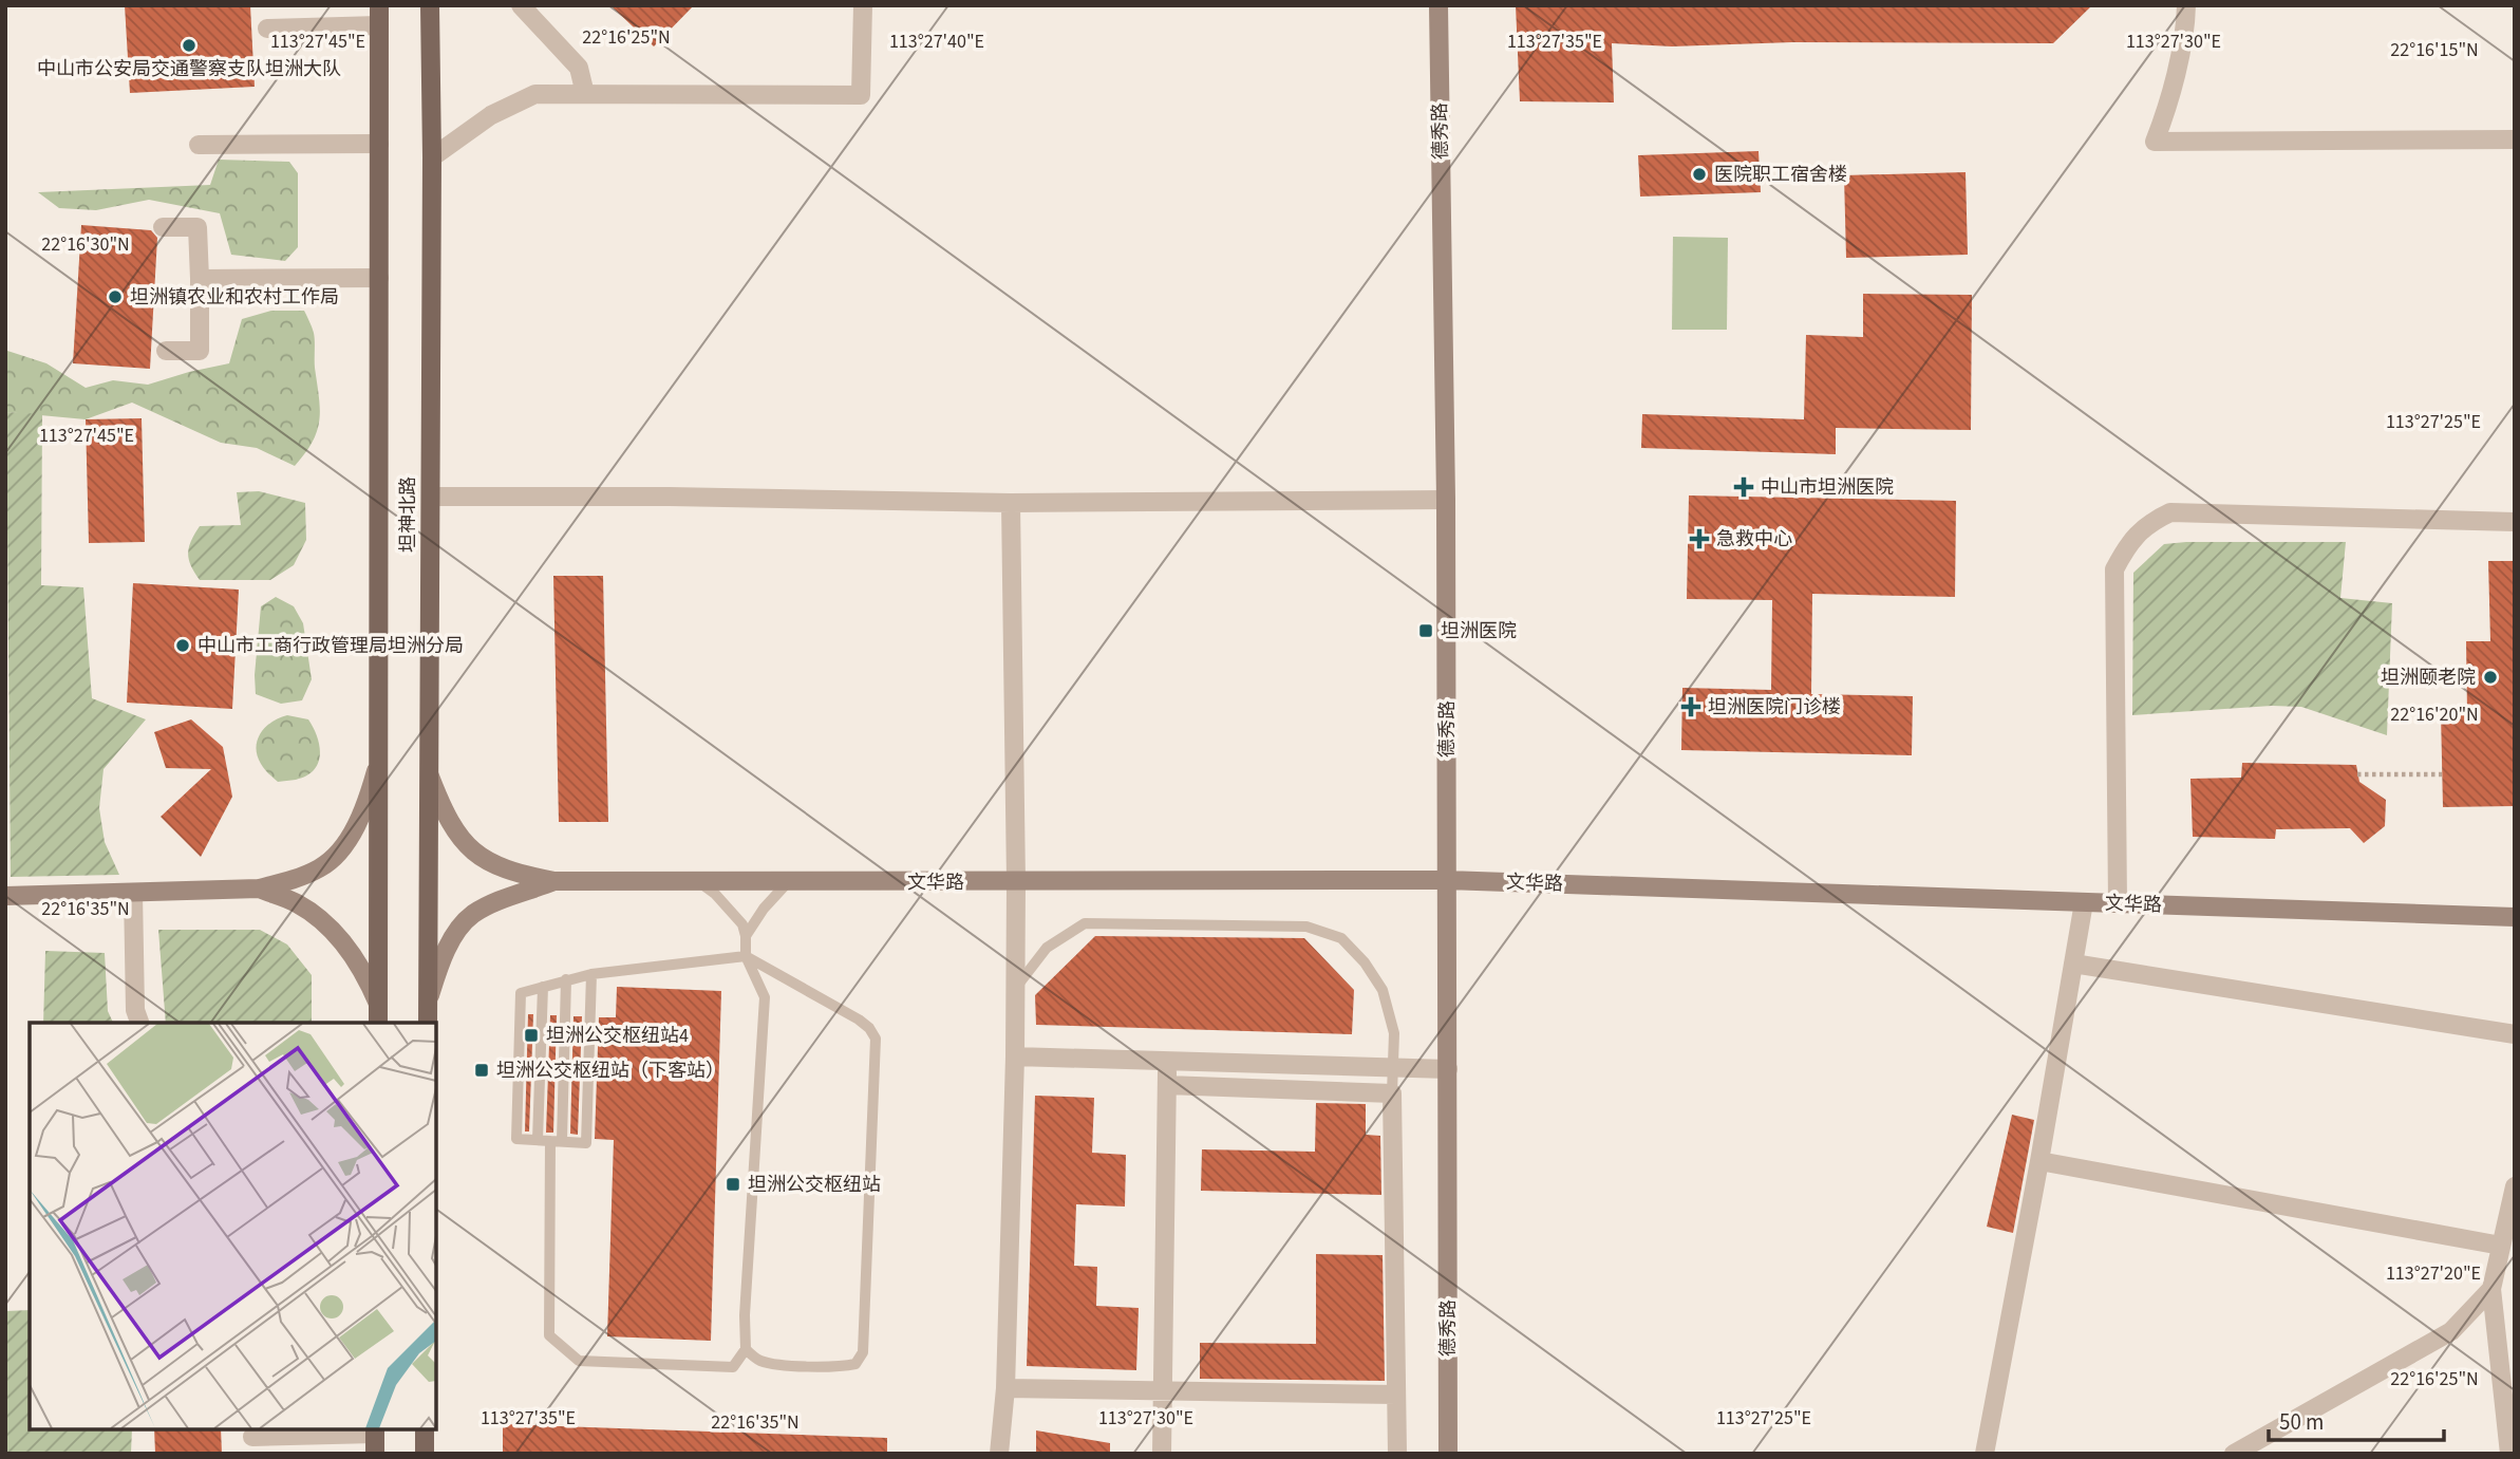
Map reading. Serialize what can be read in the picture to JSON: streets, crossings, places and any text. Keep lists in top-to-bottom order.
{
  "streets": {
    "main road": ["坦神北路"],
    "street": ["德秀路", "文华路"]
  },
  "crossings": [
    ["德秀路", "文华路"]
  ],
  "places": {
    "other": [
      "中山市公安局交通警察支队坦洲大队",
      "医院职工宿舍楼",
      "坦洲镇农业和农村工作局",
      "中山市工商行政管理局坦洲分局",
      "坦洲颐老院"
    ],
    "health": ["中山市坦洲医院", "急救中心", "坦洲医院门诊楼"],
    "transit": [
      "坦洲医院",
      "坦洲公交枢纽站4",
      "坦洲公交枢纽站（下客站）",
      "坦洲公交枢纽站"
    ]
  },
  "scale_bar": "50 m",
  "coordinates": [
    "22°16'25\"N",
    "113°27'45\"E",
    "113°27'40\"E",
    "113°27'35\"E",
    "113°27'30\"E",
    "22°16'15\"N",
    "22°16'30\"N",
    "113°27'25\"E",
    "22°16'20\"N",
    "22°16'35\"N",
    "113°27'20\"E"
  ]
}
